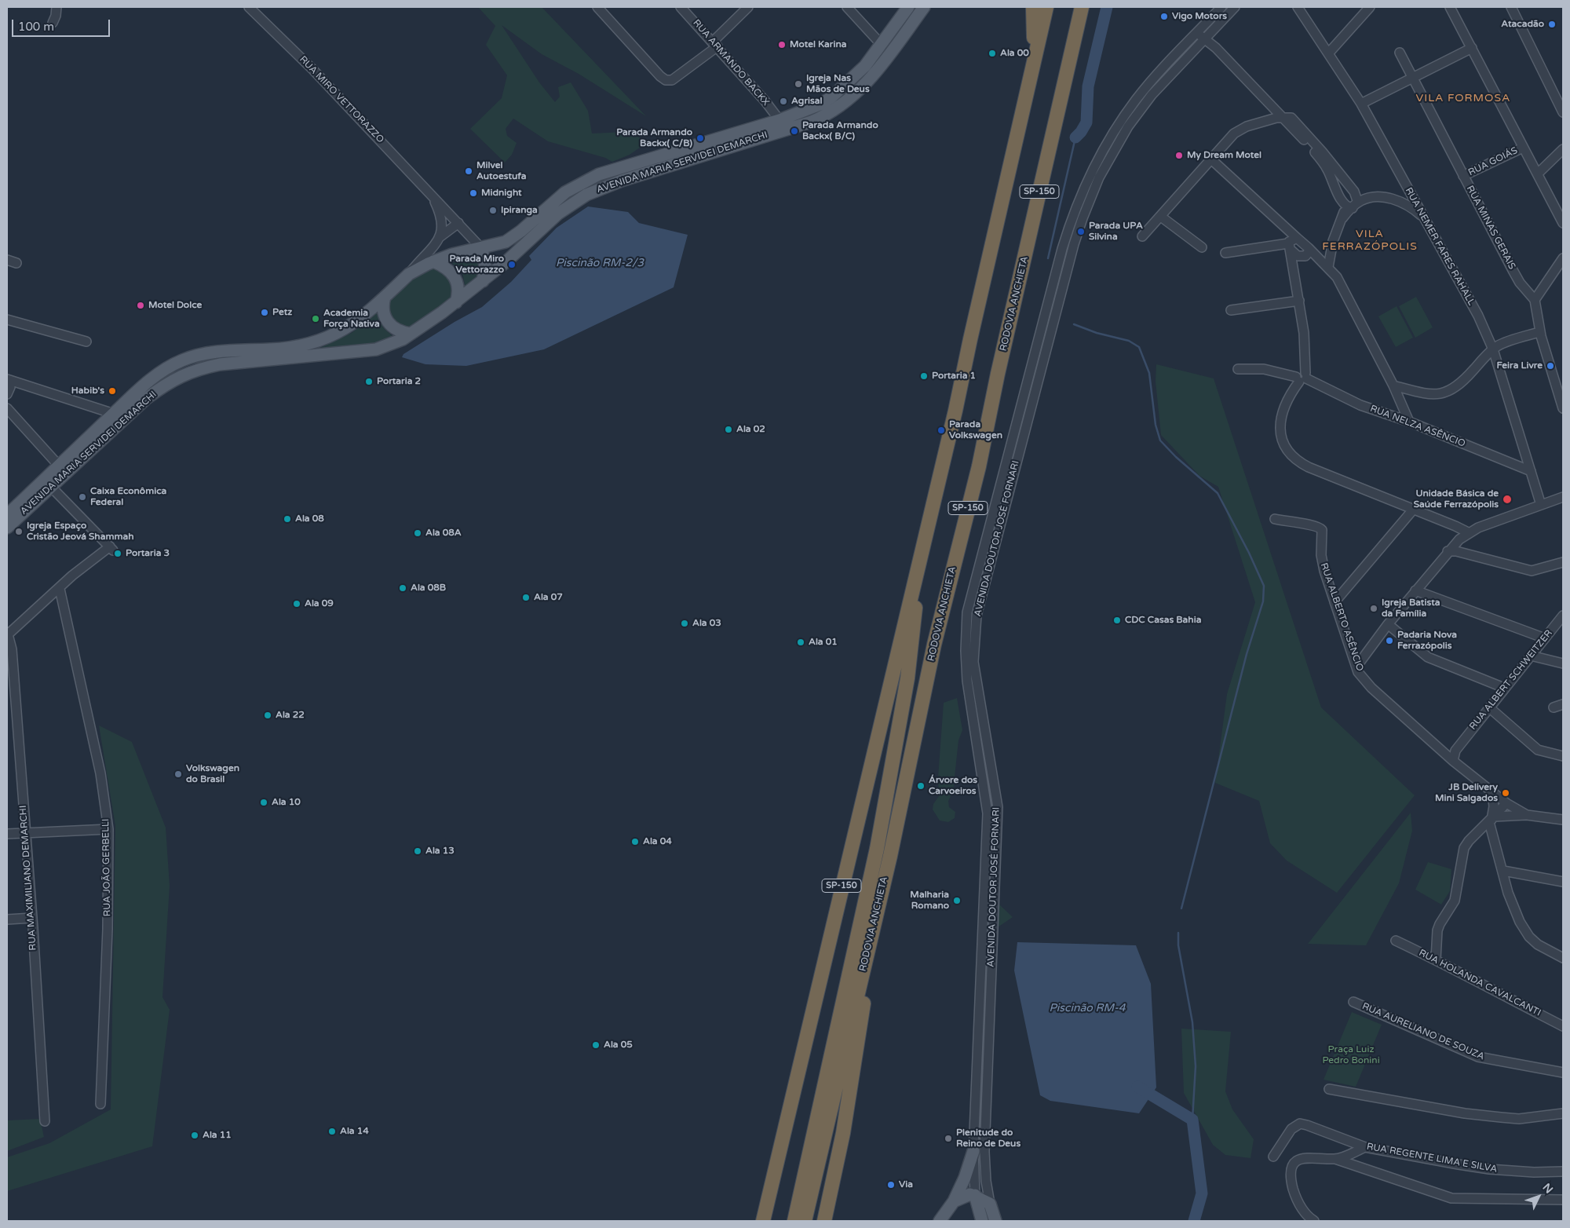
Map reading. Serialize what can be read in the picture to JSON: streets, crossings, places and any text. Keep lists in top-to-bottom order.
{
  "streets": {
    "highway": ["SP-150", "RODOVIA ANCHIETA"],
    "main road": ["AVENIDA MARIA SERVIDEI DEMARCHI", "AVENIDA DOUTOR JOSÉ FORNARI"],
    "street": [
      "RUA ARMANDO BACKX",
      "RUA MIRO VETTORAZZO",
      "RUA GOIÁS",
      "RUA MINAS GERAIS",
      "RUA NEMER FARES RAHALL",
      "RUA NELZA ASÊNCIO",
      "RUA ALBERTO ASÊNCIO",
      "RUA ALBERT SCHWEITZER",
      "RUA JOÃO GERBELLI",
      "RUA MAXIMILIANO DEMARCHI",
      "RUA HOLANDA CAVALCANTI",
      "RUA AURELIANO DE SOUZA",
      "RUA REGENTE LIMA E SILVA"
    ]
  },
  "crossings": [
    ["RUA ARMANDO BACKX", "AVENIDA MARIA SERVIDEI DEMARCHI"],
    ["RUA MIRO VETTORAZZO", "AVENIDA MARIA SERVIDEI DEMARCHI"],
    ["RUA GOIÁS", "RUA MINAS GERAIS"],
    ["RUA NEMER FARES RAHALL", "RUA NELZA ASÊNCIO"],
    ["RUA ALBERTO ASÊNCIO", "RUA ALBERT SCHWEITZER"]
  ],
  "districts": ["VILA FORMOSA", "VILA FERRAZÓPOLIS"],
  "water": ["Piscinão RM-2/3", "Piscinão RM-4"],
  "parks": ["Praça Luiz Pedro Bonini"],
  "places": [
    "Vigo Motors",
    "Atacadão",
    "Motel Karina",
    "Ala 00",
    "Igreja Nas Mãos de Deus",
    "Agrisal",
    "Parada Armando Backx( B/C)",
    "Parada Armando Backx( C/B)",
    "My Dream Motel",
    "Milvel Autoestufa",
    "Midnight",
    "Ipiranga",
    "Parada UPA Silvina",
    "Parada Miro Vettorazzo",
    "Motel Dolce",
    "Petz",
    "Academia Força Nativa",
    "Feira Livre",
    "Portaria 1",
    "Portaria 2",
    "Habib's",
    "Ala 02",
    "Parada Volkswagen",
    "Caixa Econômica Federal",
    "Unidade Básica de Saúde Ferrazópolis",
    "Ala 08",
    "Igreja Espaço Cristão Jeová Shammah",
    "Ala 08A",
    "Portaria 3",
    "Ala 08B",
    "Ala 07",
    "Ala 09",
    "Igreja Batista da Família",
    "CDC Casas Bahia",
    "Ala 03",
    "Padaria Nova Ferrazópolis",
    "Ala 01",
    "Ala 22",
    "Volkswagen do Brasil",
    "Árvore dos Carvoeiros",
    "JB Delivery Mini Salgados",
    "Ala 10",
    "Ala 04",
    "Ala 13",
    "Malharia Romano",
    "Ala 05",
    "Ala 14",
    "Ala 11",
    "Plenitude do Reino de Deus",
    "Via"
  ],
  "scale_bar": "100 m",
  "north": "top right"
}
